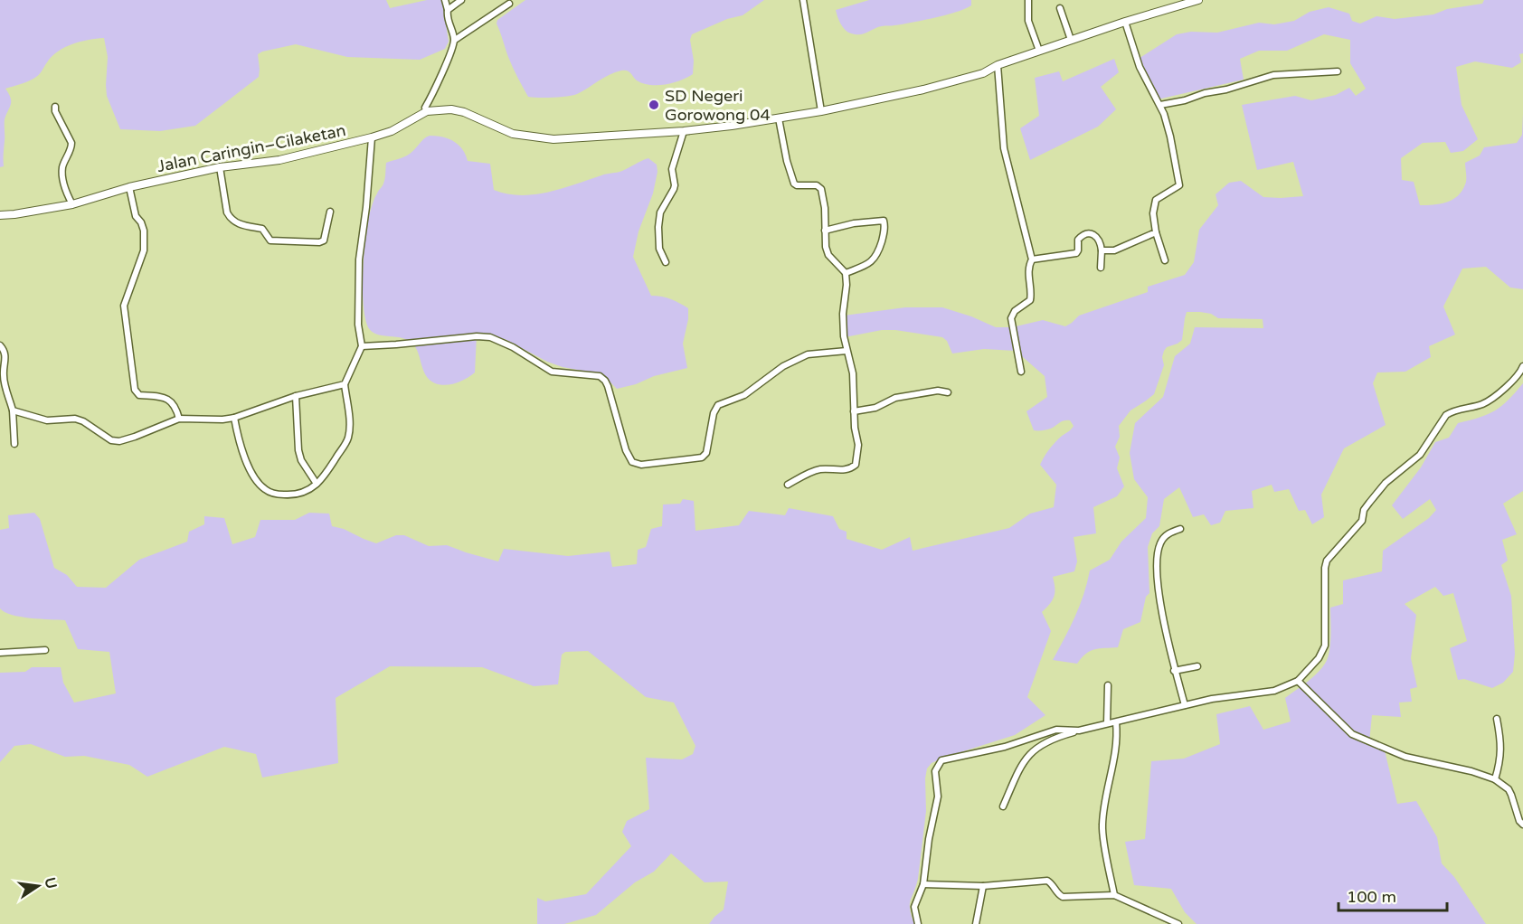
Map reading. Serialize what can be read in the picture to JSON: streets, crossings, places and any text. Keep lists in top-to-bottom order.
{
  "streets": {
    "street": ["Jalan Caringin–Cilaketan"]
  },
  "places": ["SD Negeri Gorowong 04"],
  "scale_bar": "100 m",
  "north": "right"
}
